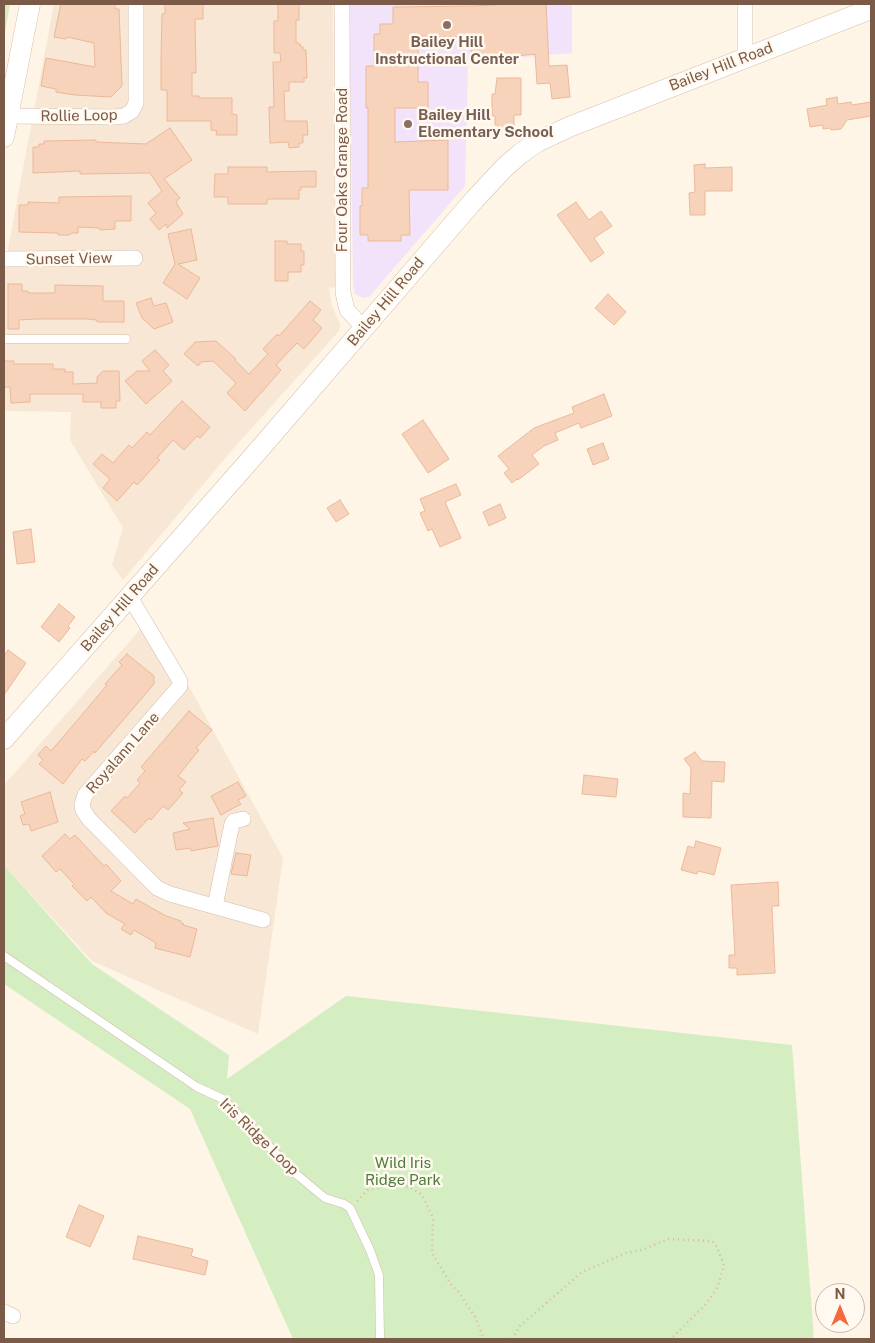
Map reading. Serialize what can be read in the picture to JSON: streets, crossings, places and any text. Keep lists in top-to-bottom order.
{
  "streets": {
    "main road": ["Bailey Hill Road"],
    "street": [
      "Rollie Loop",
      "Four Oaks Grange Road",
      "Sunset View",
      "Royalann Lane"
    ],
    "lane": ["Iris Ridge Loop"]
  },
  "crossings": [
    ["Bailey Hill Road", "Four Oaks Grange Road"],
    ["Bailey Hill Road", "Royalann Lane"]
  ],
  "parks": ["Wild Iris Ridge Park"],
  "places": ["Bailey Hill Instructional Center", "Bailey Hill Elementary School"],
  "north": "top"
}
